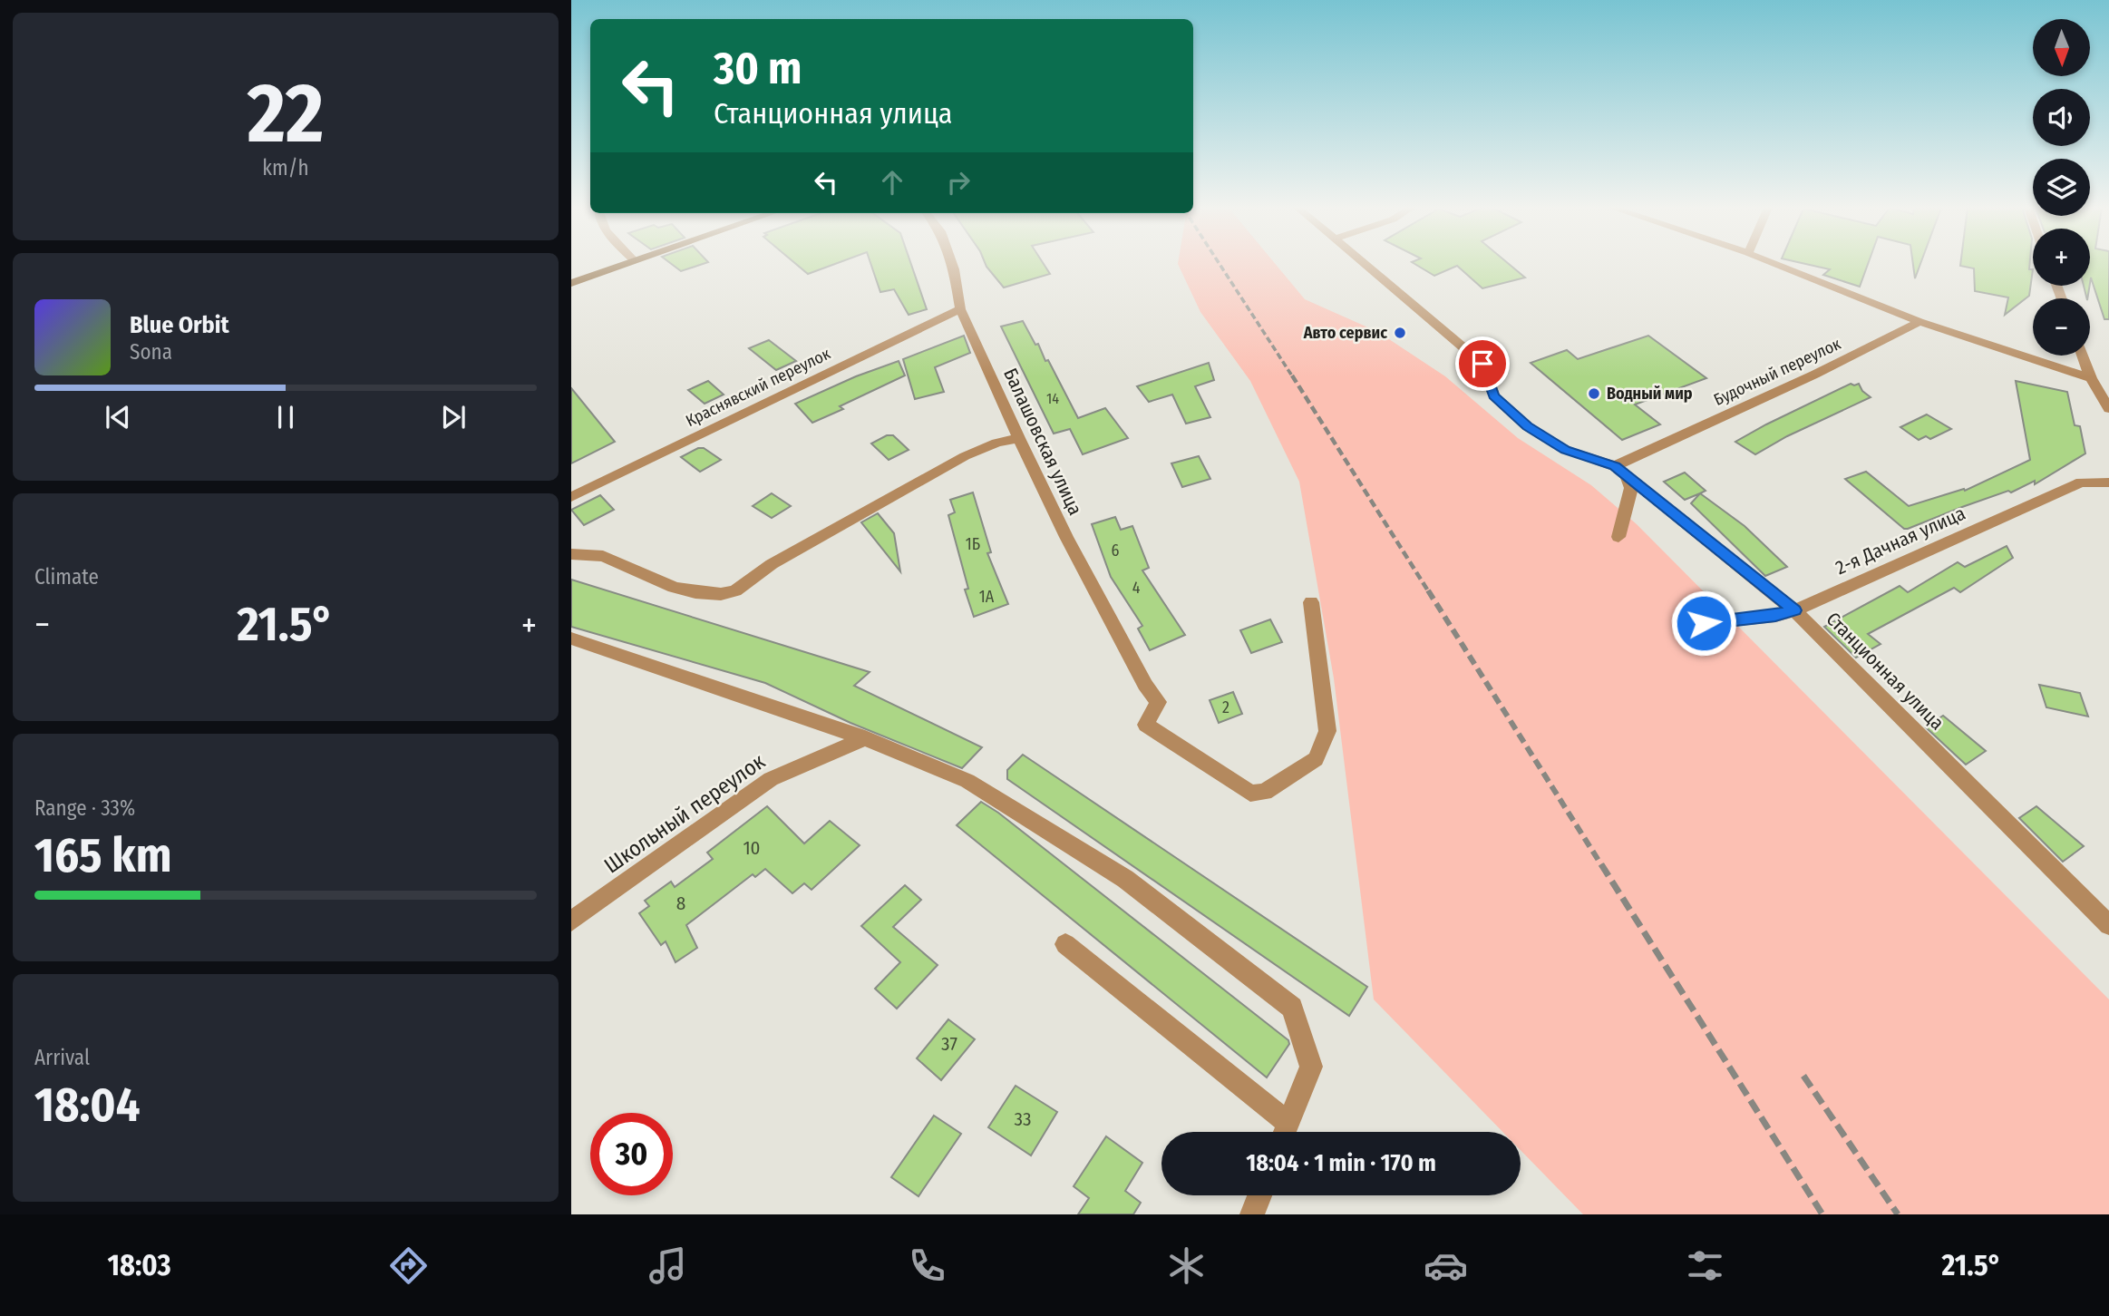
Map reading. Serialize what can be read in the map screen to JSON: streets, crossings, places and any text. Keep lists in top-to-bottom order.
{
  "streets": {
    "street": [
      "Будочный переулок",
      "Краснявский переулок",
      "Балашовская улица",
      "2-я Дачная улица",
      "Станционная улица",
      "Школьный переулок"
    ]
  },
  "crossings": [
    ["Будочный переулок", "Станционная улица"],
    ["Краснявский переулок", "Балашовская улица"],
    ["2-я Дачная улица", "Станционная улица"]
  ],
  "places": ["Авто сервис", "Водный мир"],
  "house_numbers": [
    "14",
    "1Б",
    "6",
    "4",
    "1А",
    "2",
    "10",
    "8",
    "37",
    "33"
  ],
  "north": "bottom",
  "page": {
    "tile": [
      ["22", "km/h"],
      "Climate",
      ["Range · 33%", "165 km"],
      ["Arrival", "18:04"]
    ],
    "map_buttons": ["+", "−"],
    "turn": ["30 m", "Станционная улица"],
    "song": ["Blue Orbit", "Sona"],
    "heat": ["−", "21.5°", "+"],
    "limit": "30",
    "trip": "18:04 · 1 min · 170 m",
    "tabs": ["18:03", "21.5°"]
  }
}
